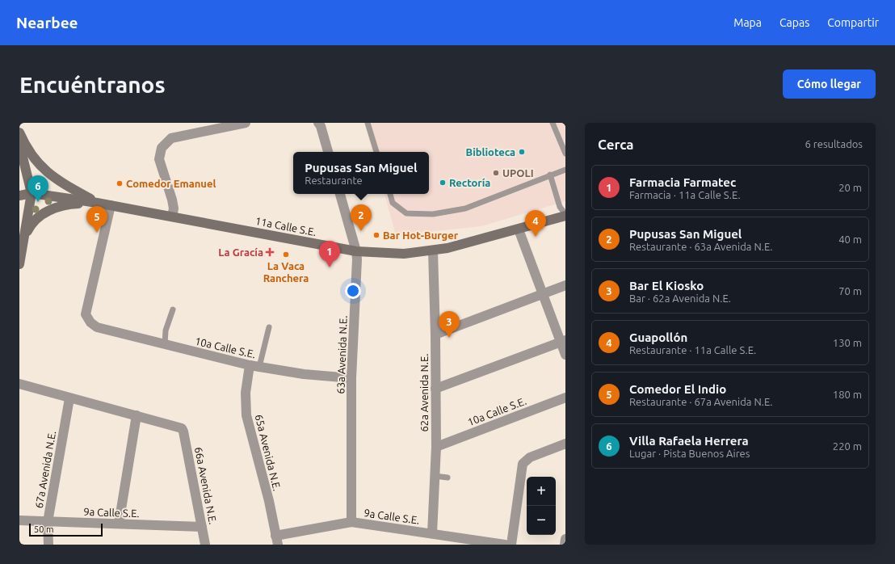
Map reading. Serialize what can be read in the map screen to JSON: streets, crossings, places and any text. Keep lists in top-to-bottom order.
{
  "streets": {
    "street": [
      "11a Calle S.E.",
      "10a Calle S.E.",
      "63a Avenida N.E.",
      "62a Avenida N.E.",
      "65a Avenida N.E.",
      "67a Avenida N.E.",
      "66a Avenida N.E.",
      "9a Calle S.E."
    ]
  },
  "crossings": [
    ["11a Calle S.E.", "10a Calle S.E."],
    ["11a Calle S.E.", "63a Avenida N.E."],
    ["11a Calle S.E.", "62a Avenida N.E."],
    ["10a Calle S.E.", "63a Avenida N.E."],
    ["10a Calle S.E.", "62a Avenida N.E."],
    ["10a Calle S.E.", "65a Avenida N.E."],
    ["63a Avenida N.E.", "9a Calle S.E."],
    ["62a Avenida N.E.", "9a Calle S.E."],
    ["65a Avenida N.E.", "9a Calle S.E."],
    ["67a Avenida N.E.", "9a Calle S.E."],
    ["66a Avenida N.E.", "9a Calle S.E."]
  ],
  "places": {
    "other": [
      "Biblioteca",
      "UPOLI",
      "Rectoría",
      "Comedor Emanuel",
      "Bar Hot-Burger",
      "La Vaca Ranchera"
    ],
    "health": ["La Gracía"]
  },
  "scale_bar": "50 m",
  "page": {
    "header": "Nearbee",
    "nav": ["Mapa", "Capas", "Compartir"],
    "buttons": "Cómo llegar",
    "title": "Encuéntranos",
    "heading": ["Cerca", "6 resultados"],
    "popup": ["Pupusas San Miguel", "Restaurante"],
    "list": [
      {
        "mark": "1",
        "name": "Farmacia Farmatec",
        "note": "Farmacia · 11a Calle S.E.",
        "value": "20 m"
      },
      {
        "mark": "2",
        "name": "Pupusas San Miguel",
        "note": "Restaurante · 63a Avenida N.E.",
        "value": "40 m"
      },
      {
        "mark": "3",
        "name": "Bar El Kiosko",
        "note": "Bar · 62a Avenida N.E.",
        "value": "70 m"
      },
      {
        "mark": "4",
        "name": "Guapollón",
        "note": "Restaurante · 11a Calle S.E.",
        "value": "130 m"
      },
      {
        "mark": "5",
        "name": "Comedor El Indio",
        "note": "Restaurante · 67a Avenida N.E.",
        "value": "180 m"
      },
      {
        "mark": "6",
        "name": "Villa Rafaela Herrera",
        "note": "Lugar · Pista Buenos Aires",
        "value": "220 m"
      }
    ],
    "pins": [
      "6",
      "2",
      "5",
      "4",
      "1",
      "3"
    ],
    "map_buttons": ["+", "−"],
    "scale": "50 m"
  }
}
